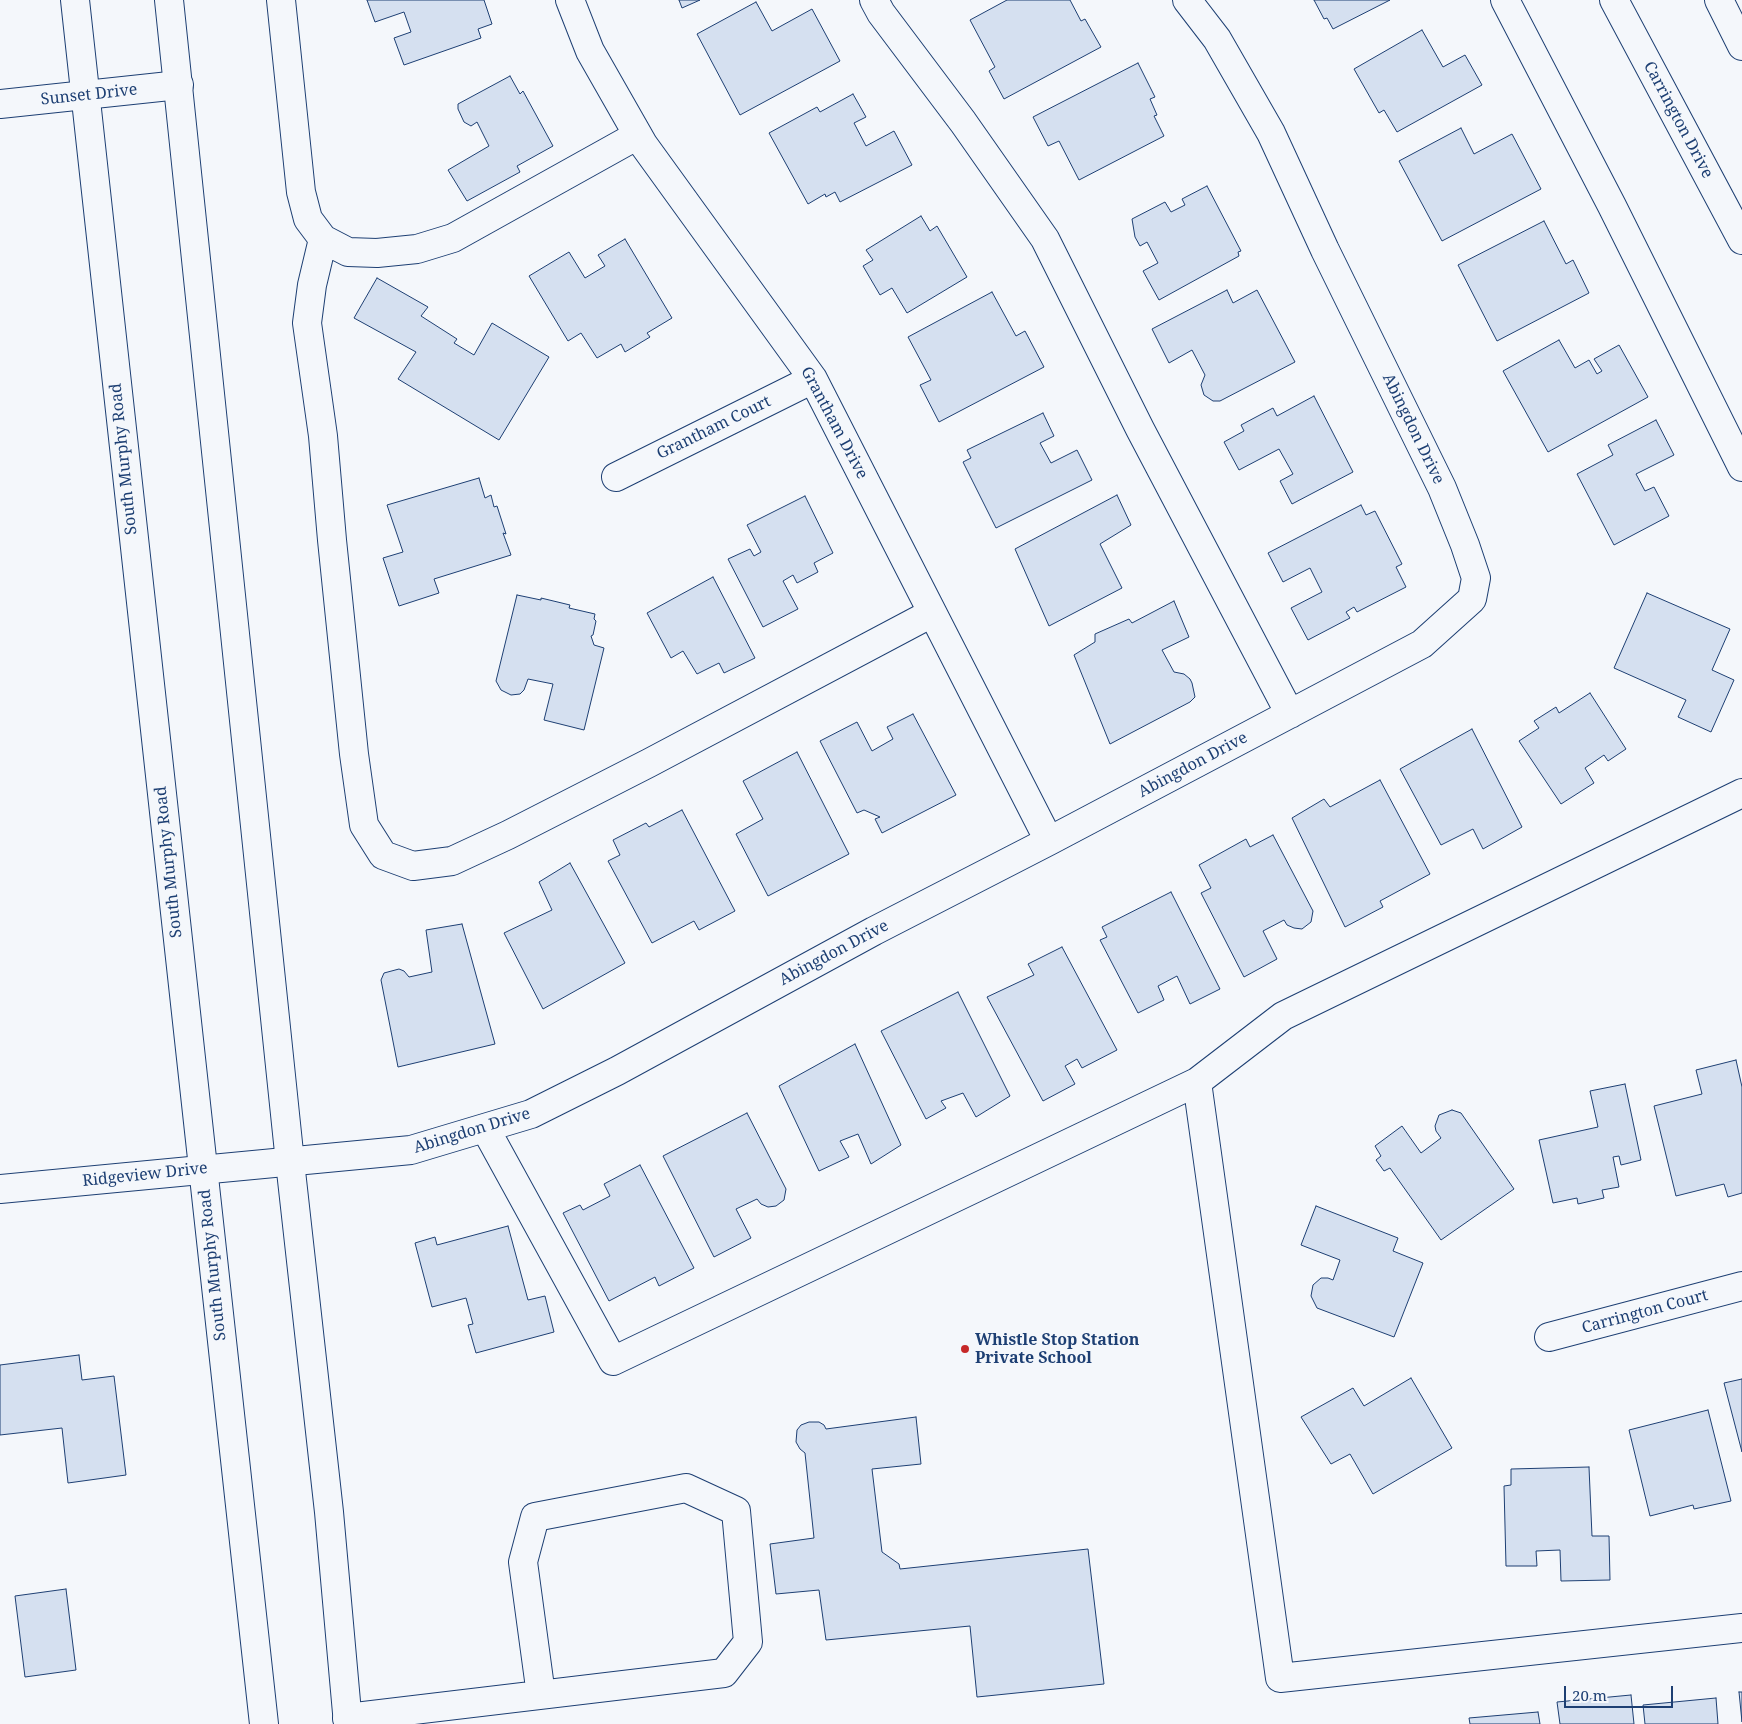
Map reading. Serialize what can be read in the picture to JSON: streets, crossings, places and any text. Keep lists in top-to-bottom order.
{
  "streets": {
    "street": [
      "Sunset Drive",
      "Carrington Drive",
      "Grantham Drive",
      "Grantham Court",
      "Abingdon Drive",
      "South Murphy Road",
      "Ridgeview Drive",
      "Carrington Court"
    ]
  },
  "crossings": [
    ["Sunset Drive", "South Murphy Road"],
    ["Grantham Drive", "Grantham Court"],
    ["Grantham Drive", "Abingdon Drive"],
    ["Abingdon Drive", "Ridgeview Drive"],
    ["South Murphy Road", "Ridgeview Drive"]
  ],
  "places": ["Whistle Stop Station Private School"],
  "scale_bar": "20 m"
}
